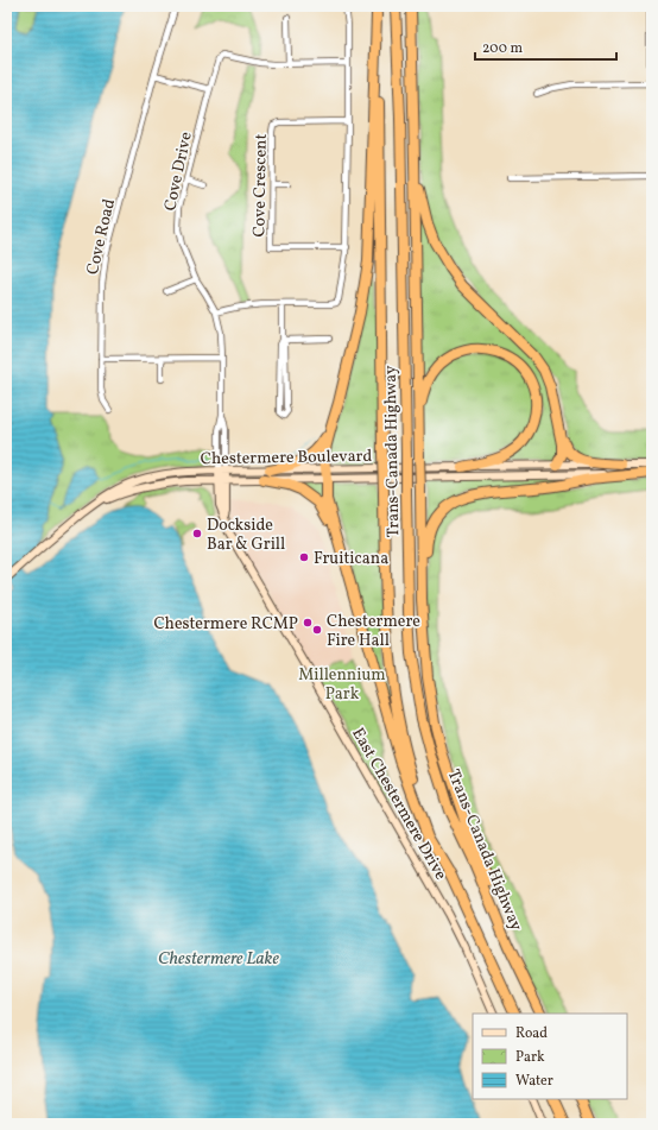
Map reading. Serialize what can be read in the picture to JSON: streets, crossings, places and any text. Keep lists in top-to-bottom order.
{
  "streets": {
    "highway": ["Trans-Canada Highway"],
    "main road": ["Chestermere Boulevard", "East Chestermere Drive"],
    "street": ["Cove Drive", "Cove Crescent", "Cove Road"]
  },
  "crossings": [
    ["Cove Drive", "Chestermere Boulevard"],
    ["Chestermere Boulevard", "East Chestermere Drive"]
  ],
  "water": ["Chestermere Lake"],
  "parks": ["Millennium Park"],
  "places": [
    "Dockside Bar & Grill",
    "Fruiticana",
    "Chestermere RCMP",
    "Chestermere Fire Hall"
  ],
  "legend": ["Road", "Park", "Water"],
  "scale_bar": "200 m"
}
